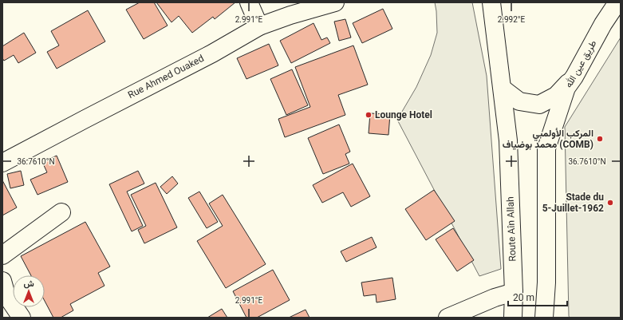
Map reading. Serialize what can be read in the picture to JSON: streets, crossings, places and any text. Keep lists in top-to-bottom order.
{
  "streets": {
    "main road": ["طريق عين الله", "Rue Ahmed Ouaked", "Route Aîn Allah"]
  },
  "places": ["Lounge Hotel", "المركب الأولمبي محمد بوضياف (COMB)", "Stade du 5-Juillet-1962"],
  "scale_bar": "20 m",
  "north": "top",
  "coordinates": ["2.991°E", "2.992°E", "36.7610°N"]
}
